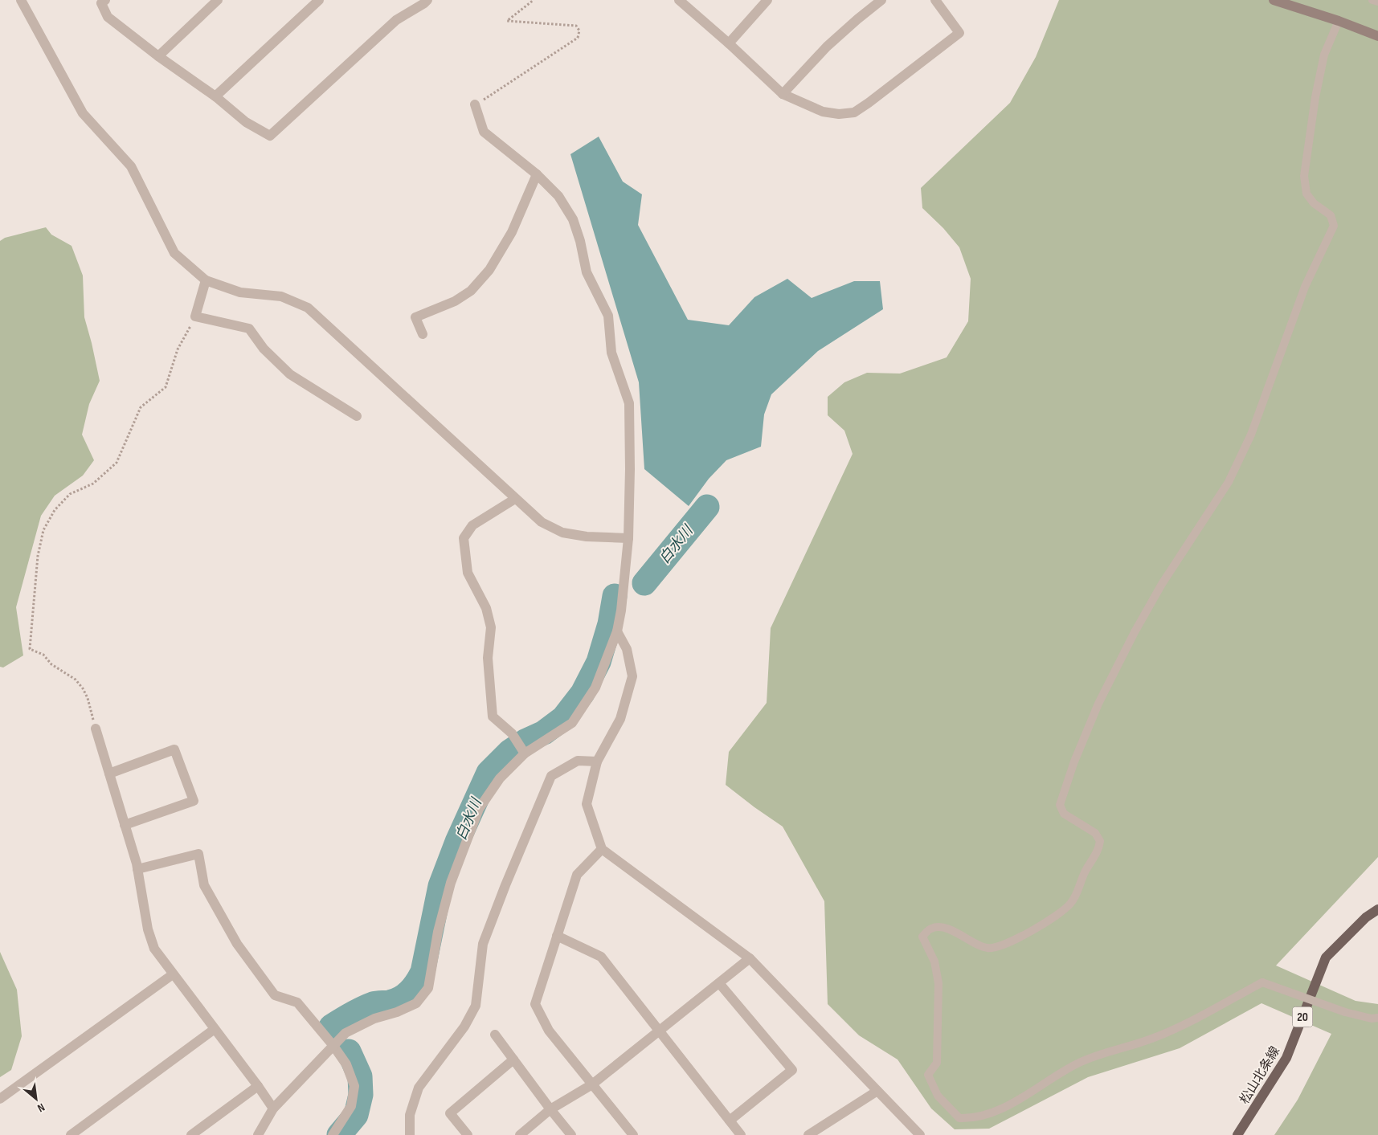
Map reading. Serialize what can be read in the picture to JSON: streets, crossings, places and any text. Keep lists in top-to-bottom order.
{
  "streets": {
    "main road": ["20", "松山北条線"]
  },
  "water": ["白水川"],
  "north": "bottom right"
}
